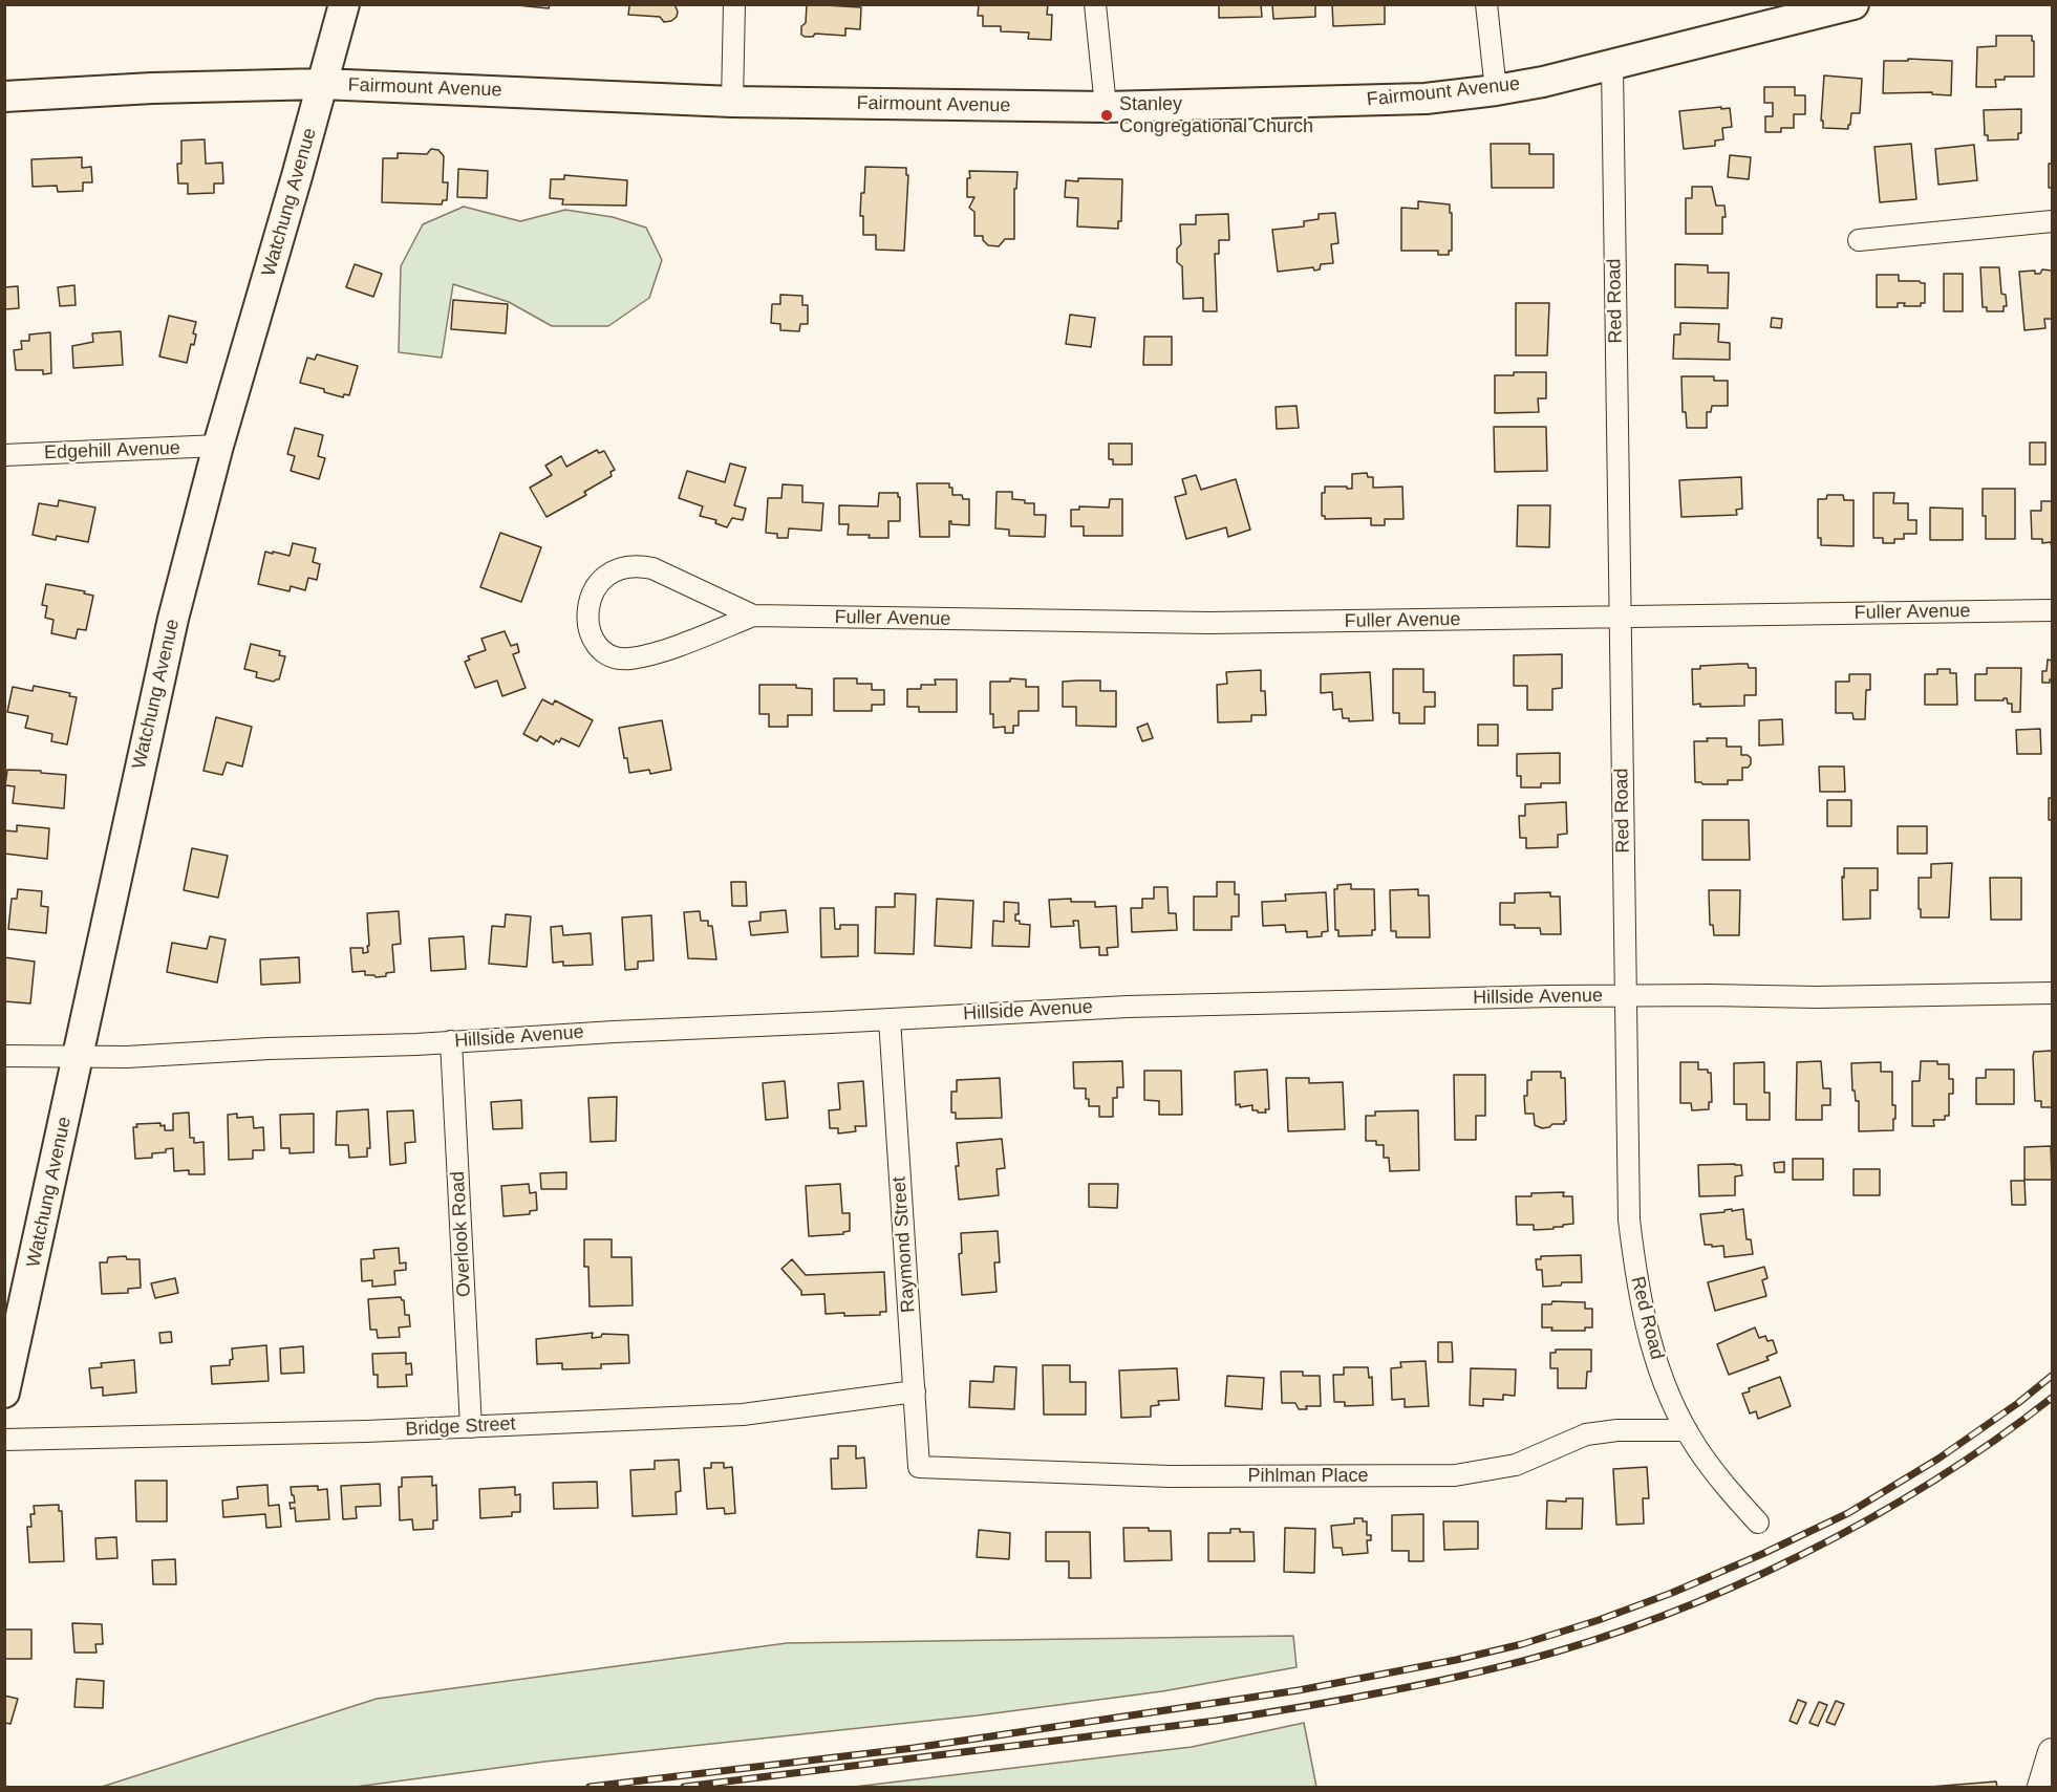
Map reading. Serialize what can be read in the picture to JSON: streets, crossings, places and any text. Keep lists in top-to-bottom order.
{
  "streets": {
    "main road": ["Fairmount Avenue", "Watchung Avenue"],
    "street": [
      "Red Road",
      "Edgehill Avenue",
      "Fuller Avenue",
      "Hillside Avenue",
      "Overlook Road",
      "Raymond Street",
      "Bridge Street",
      "Pihlman Place"
    ]
  },
  "crossings": [
    ["Fairmount Avenue", "Watchung Avenue"],
    ["Fairmount Avenue", "Red Road"],
    ["Watchung Avenue", "Edgehill Avenue"],
    ["Watchung Avenue", "Hillside Avenue"],
    ["Red Road", "Fuller Avenue"],
    ["Red Road", "Hillside Avenue"],
    ["Red Road", "Pihlman Place"],
    ["Hillside Avenue", "Overlook Road"],
    ["Hillside Avenue", "Raymond Street"],
    ["Overlook Road", "Bridge Street"],
    ["Raymond Street", "Bridge Street"],
    ["Raymond Street", "Pihlman Place"]
  ],
  "places": ["Stanley Congregational Church"]
}
